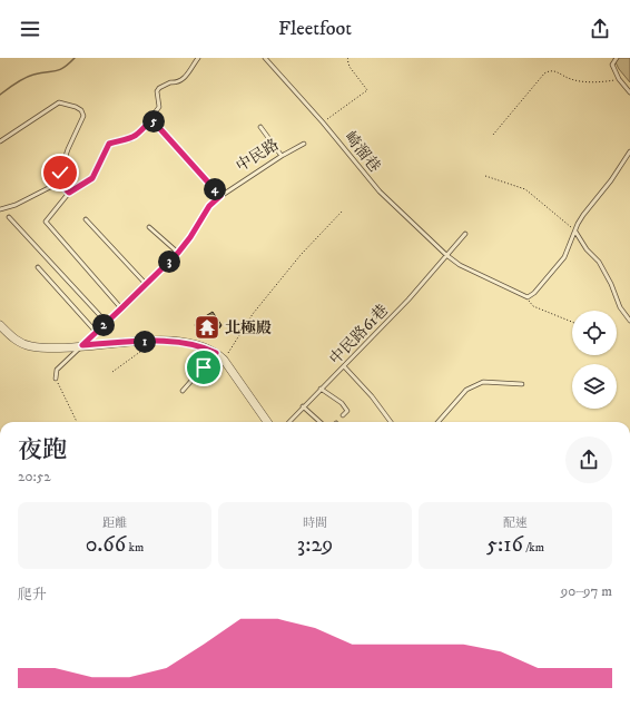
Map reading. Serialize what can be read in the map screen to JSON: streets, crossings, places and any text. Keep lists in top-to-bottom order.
{
  "streets": {
    "lane": ["崎溜巷", "中民路", "中民路61巷"]
  },
  "crossings": [
    ["崎溜巷", "中民路61巷"]
  ],
  "places": {
    "temple": ["北極殿"]
  },
  "page": {
    "header": "Fleetfoot",
    "pins": [
      "5",
      "4",
      "3",
      "2",
      "1"
    ],
    "heading": ["夜跑", "20:52"],
    "stats": [
      ["距離", "0.66 km"],
      ["時間", "3:29"],
      ["配速", "5:16 /km"]
    ],
    "chart": ["爬升", "90–97 m"]
  }
}
